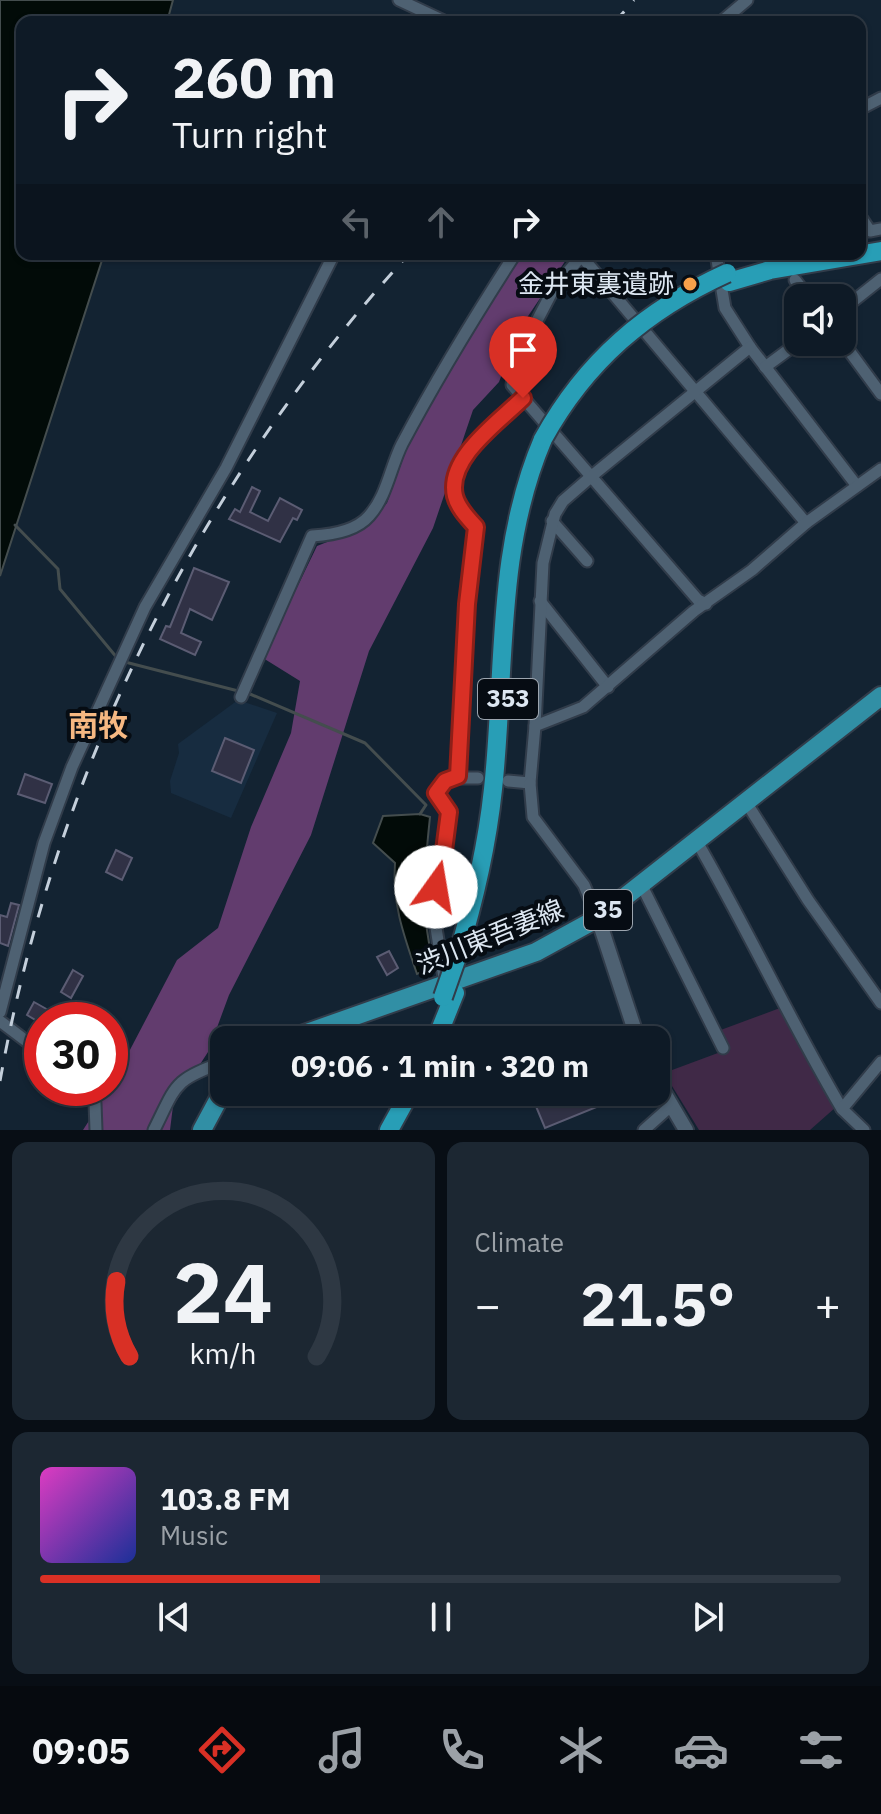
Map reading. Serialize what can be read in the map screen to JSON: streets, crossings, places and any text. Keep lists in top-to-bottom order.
{
  "streets": {
    "highway": ["353"],
    "main road": ["35", "渋川東吾妻線"]
  },
  "districts": ["南牧"],
  "places": ["金井東裏遺跡"],
  "page": {
    "turn": ["260 m", "Turn right"],
    "limit": "30",
    "trip": "09:06 · 1 min · 320 m",
    "tile": "Climate",
    "heat": ["−", "21.5°", "+"],
    "song": ["103.8 FM", "Music"],
    "tabs": "09:05",
    "gauge": ["24", "km/h"]
  }
}
